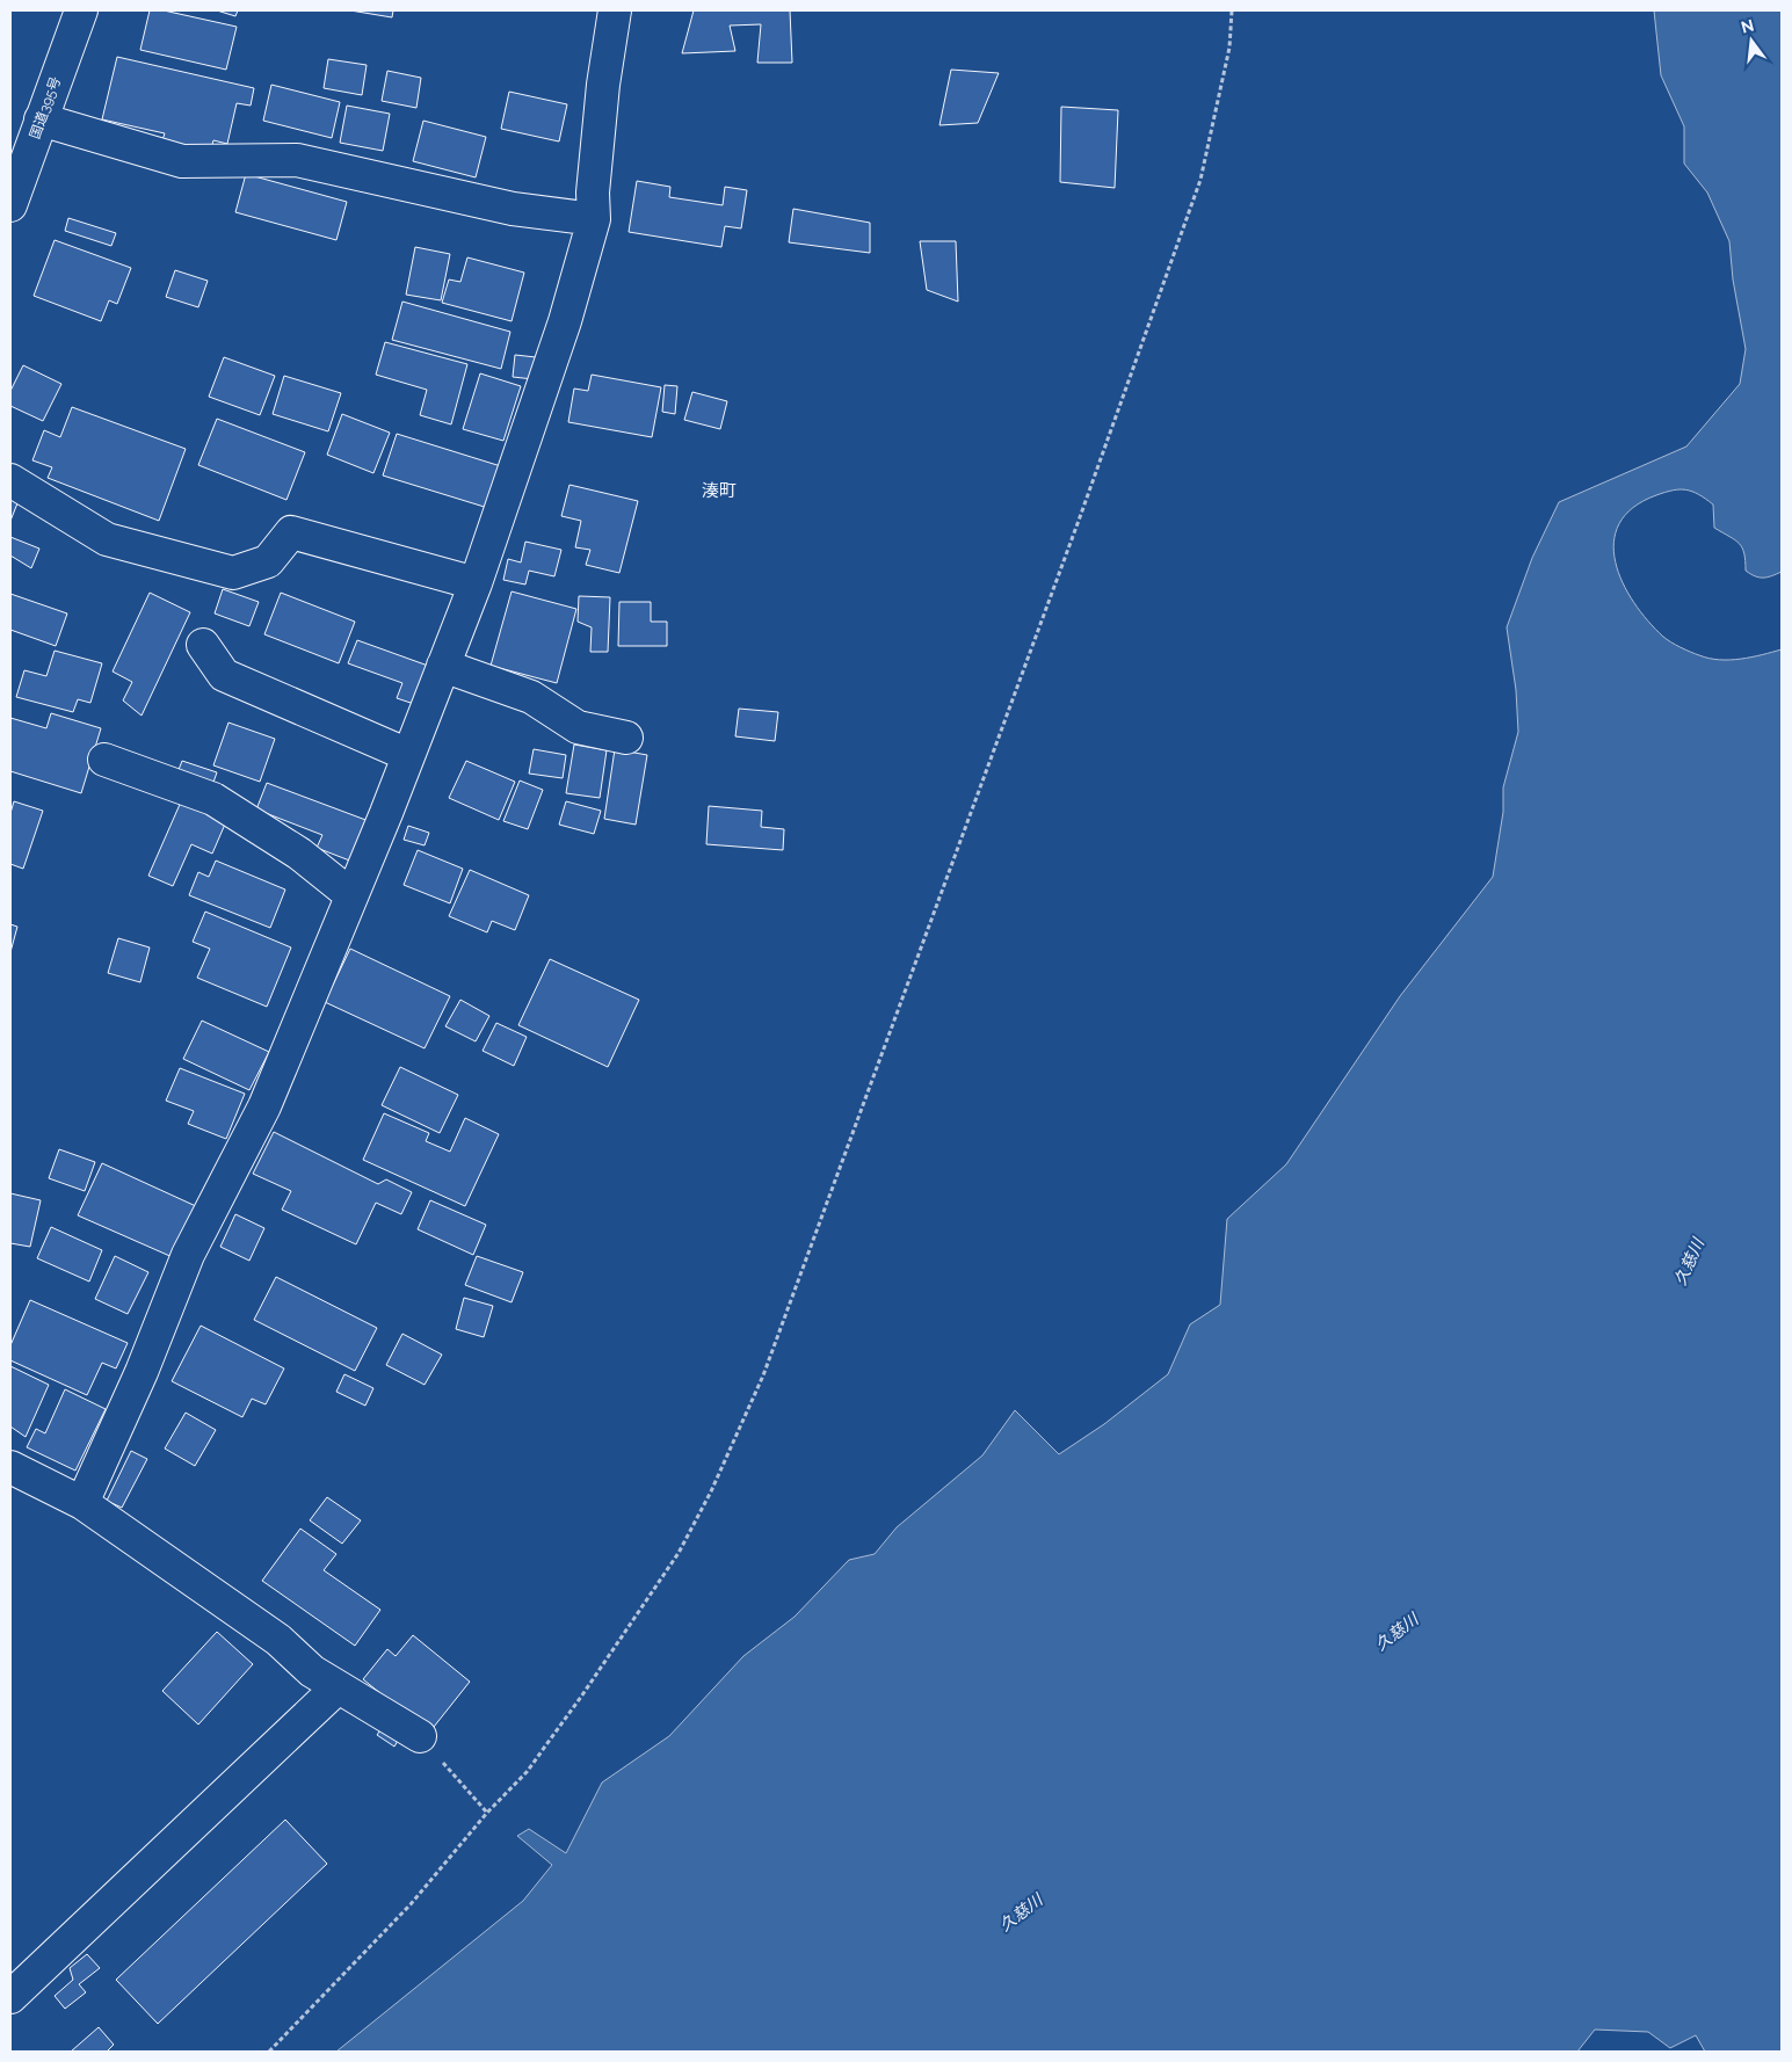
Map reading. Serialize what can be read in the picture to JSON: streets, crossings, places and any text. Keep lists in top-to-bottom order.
{
  "streets": {
    "main road": ["国道395号"]
  },
  "districts": ["湊町"],
  "water": ["久慈川"],
  "north": "top"
}
